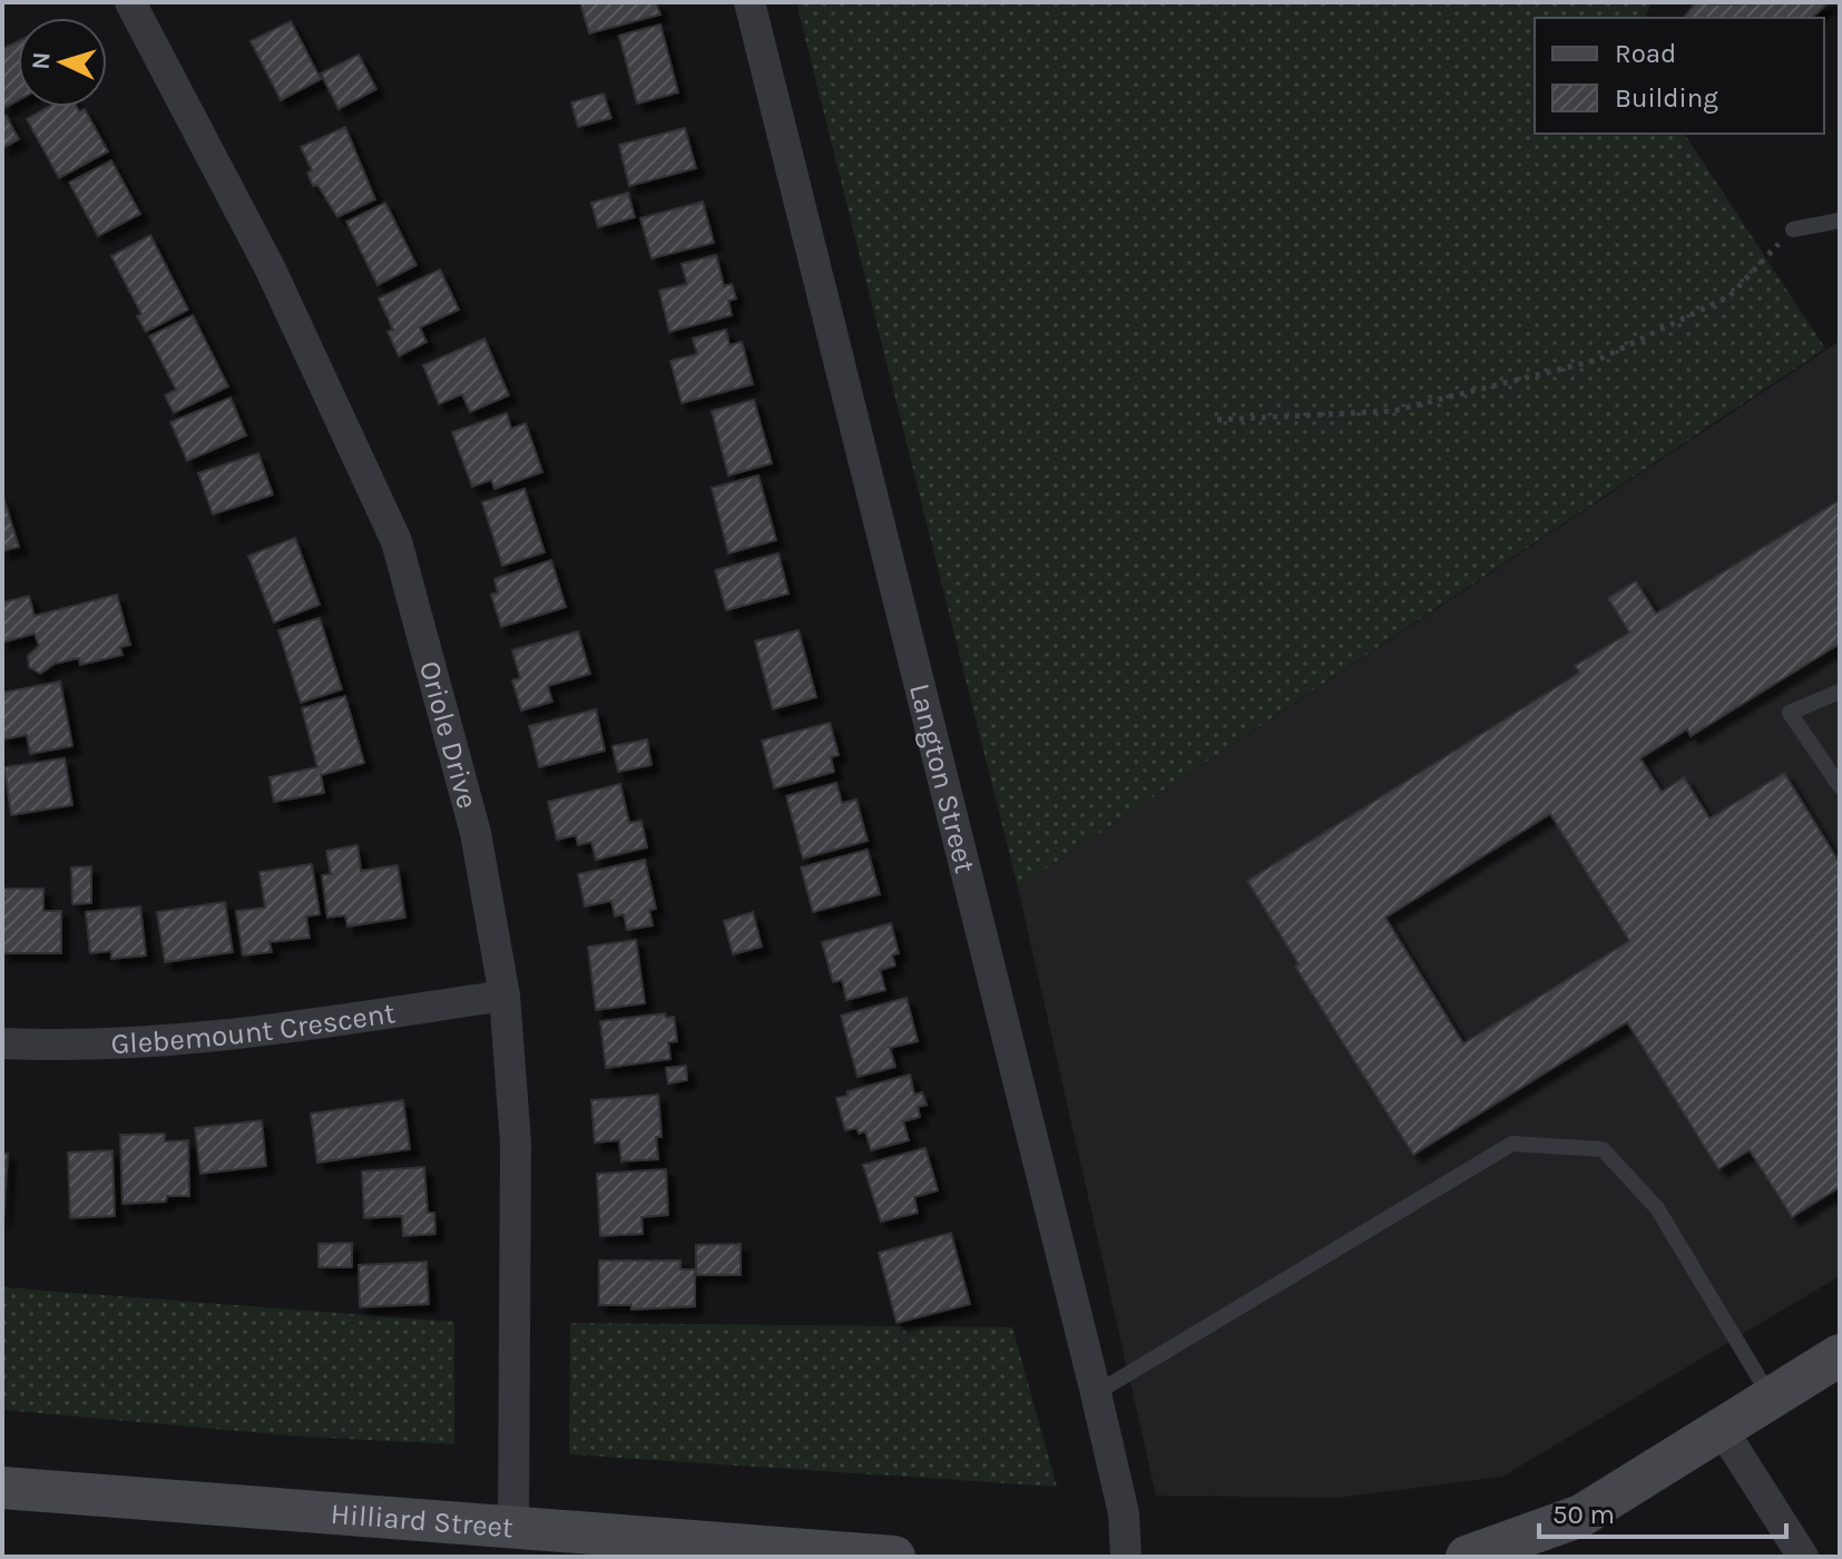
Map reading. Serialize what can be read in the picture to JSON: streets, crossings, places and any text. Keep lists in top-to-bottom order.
{
  "streets": {
    "street": [
      "Oriole Drive",
      "Langton Street",
      "Glebemount Crescent",
      "Hilliard Street"
    ]
  },
  "crossings": [
    ["Oriole Drive", "Glebemount Crescent"],
    ["Oriole Drive", "Hilliard Street"]
  ],
  "legend": ["Road", "Building"],
  "scale_bar": "50 m",
  "north": "left"
}
